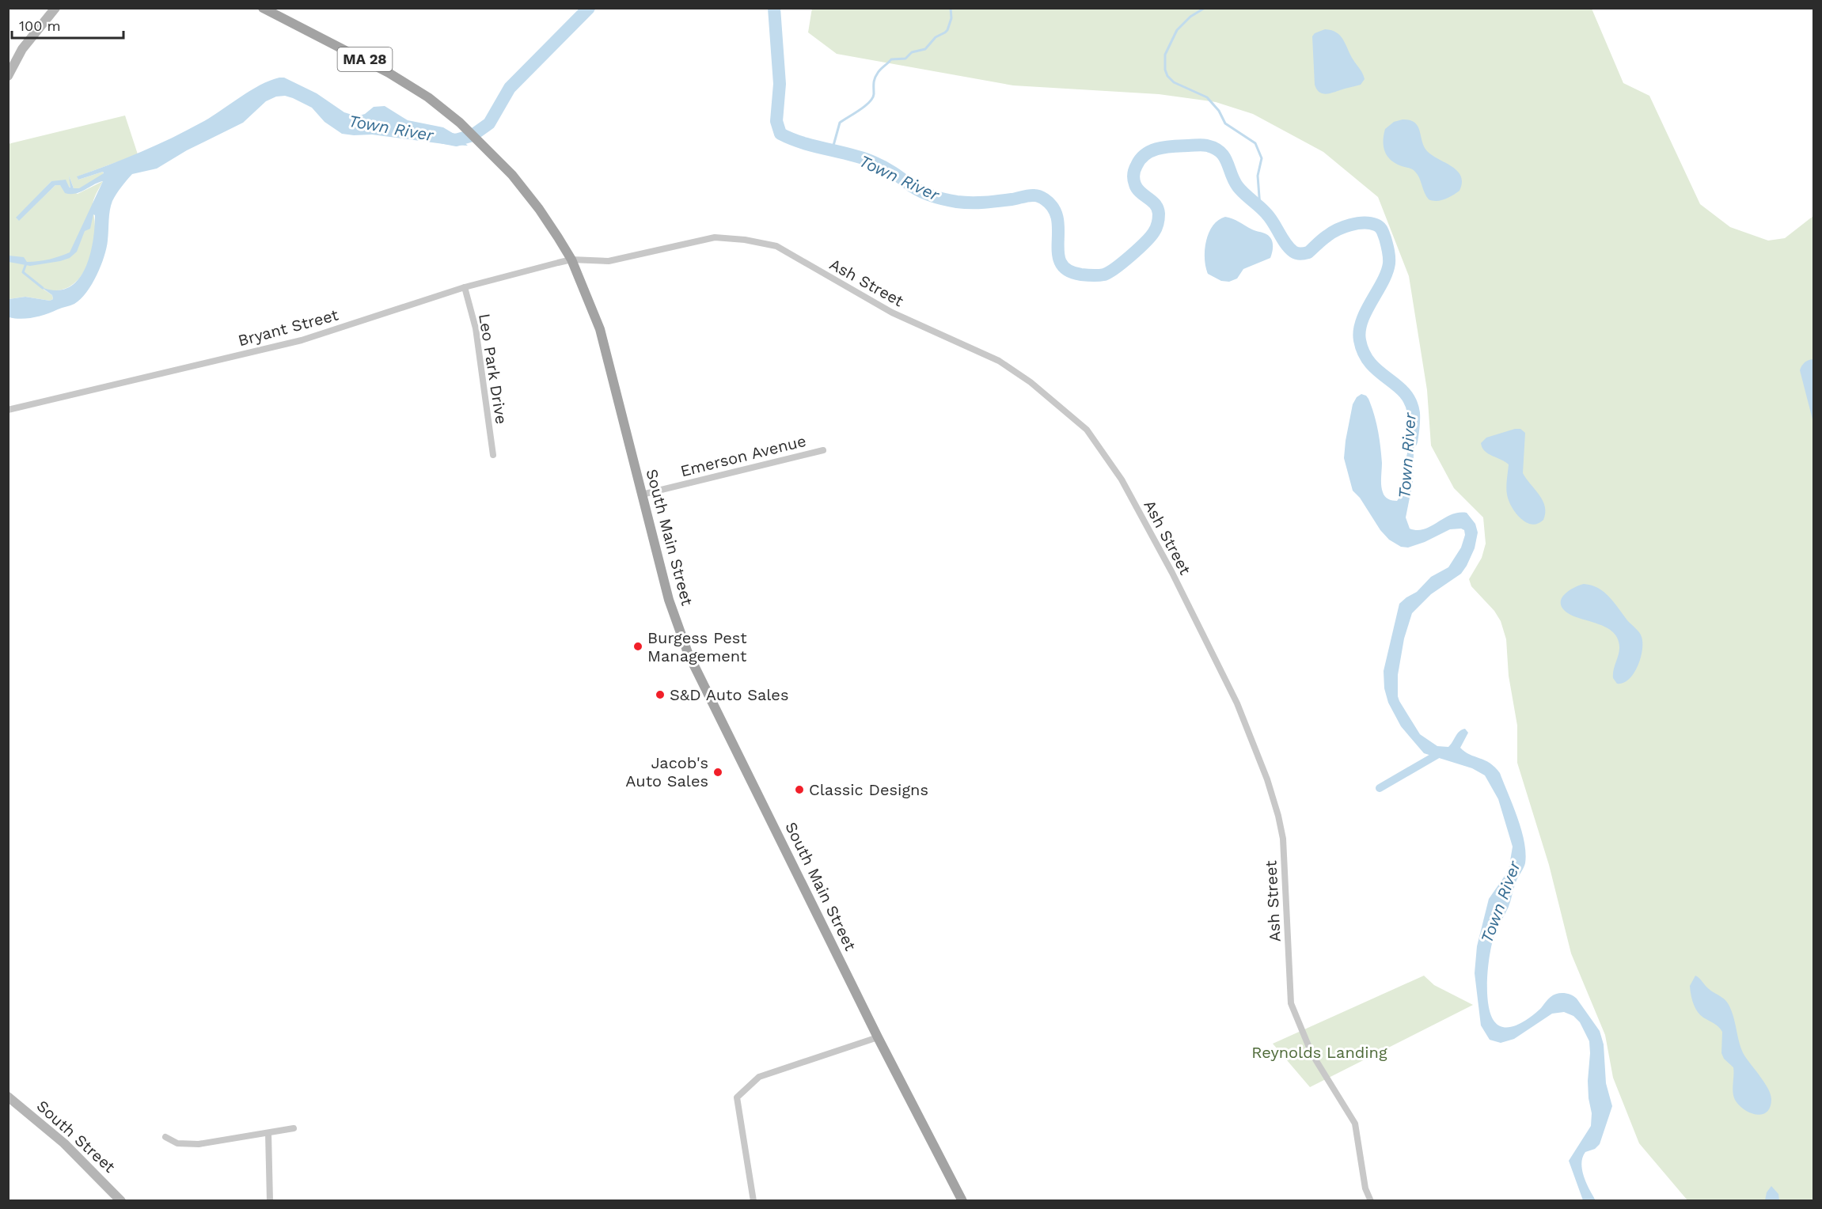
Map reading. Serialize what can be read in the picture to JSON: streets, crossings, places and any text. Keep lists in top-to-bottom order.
{
  "streets": {
    "main road": ["MA 28", "South Main Street", "South Street"],
    "street": [
      "Ash Street",
      "Bryant Street",
      "Leo Park Drive",
      "Emerson Avenue"
    ]
  },
  "crossings": [
    ["Ash Street", "Bryant Street"],
    ["Ash Street", "South Main Street"],
    ["Bryant Street", "Leo Park Drive"],
    ["Bryant Street", "South Main Street"],
    ["Emerson Avenue", "South Main Street"]
  ],
  "water": ["Town River"],
  "parks": ["Reynolds Landing"],
  "places": [
    "Burgess Pest Management",
    "S&D Auto Sales",
    "Jacob's Auto Sales",
    "Classic Designs"
  ],
  "scale_bar": "100 m"
}
